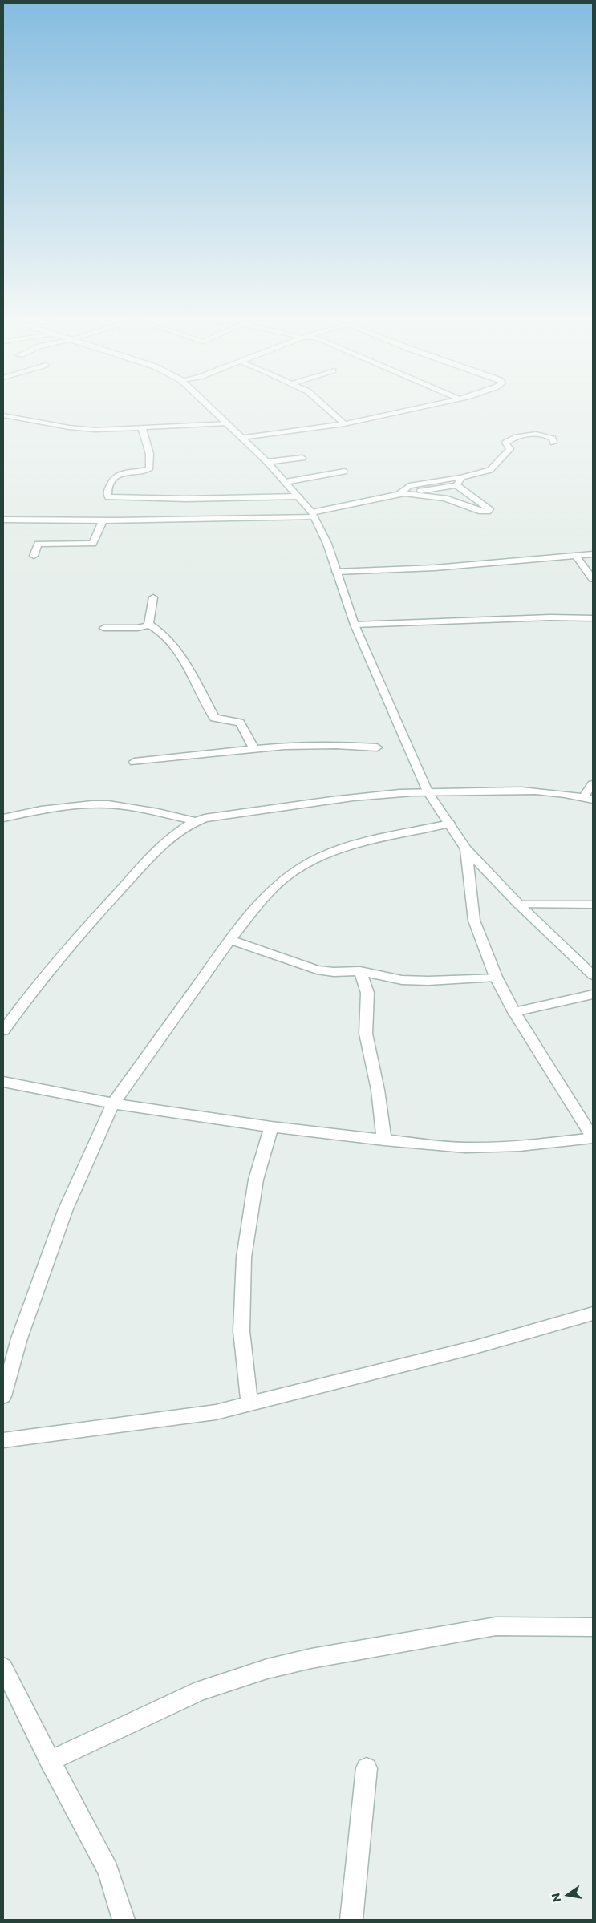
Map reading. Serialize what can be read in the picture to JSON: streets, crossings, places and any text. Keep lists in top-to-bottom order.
{
  "north": "left"
}
